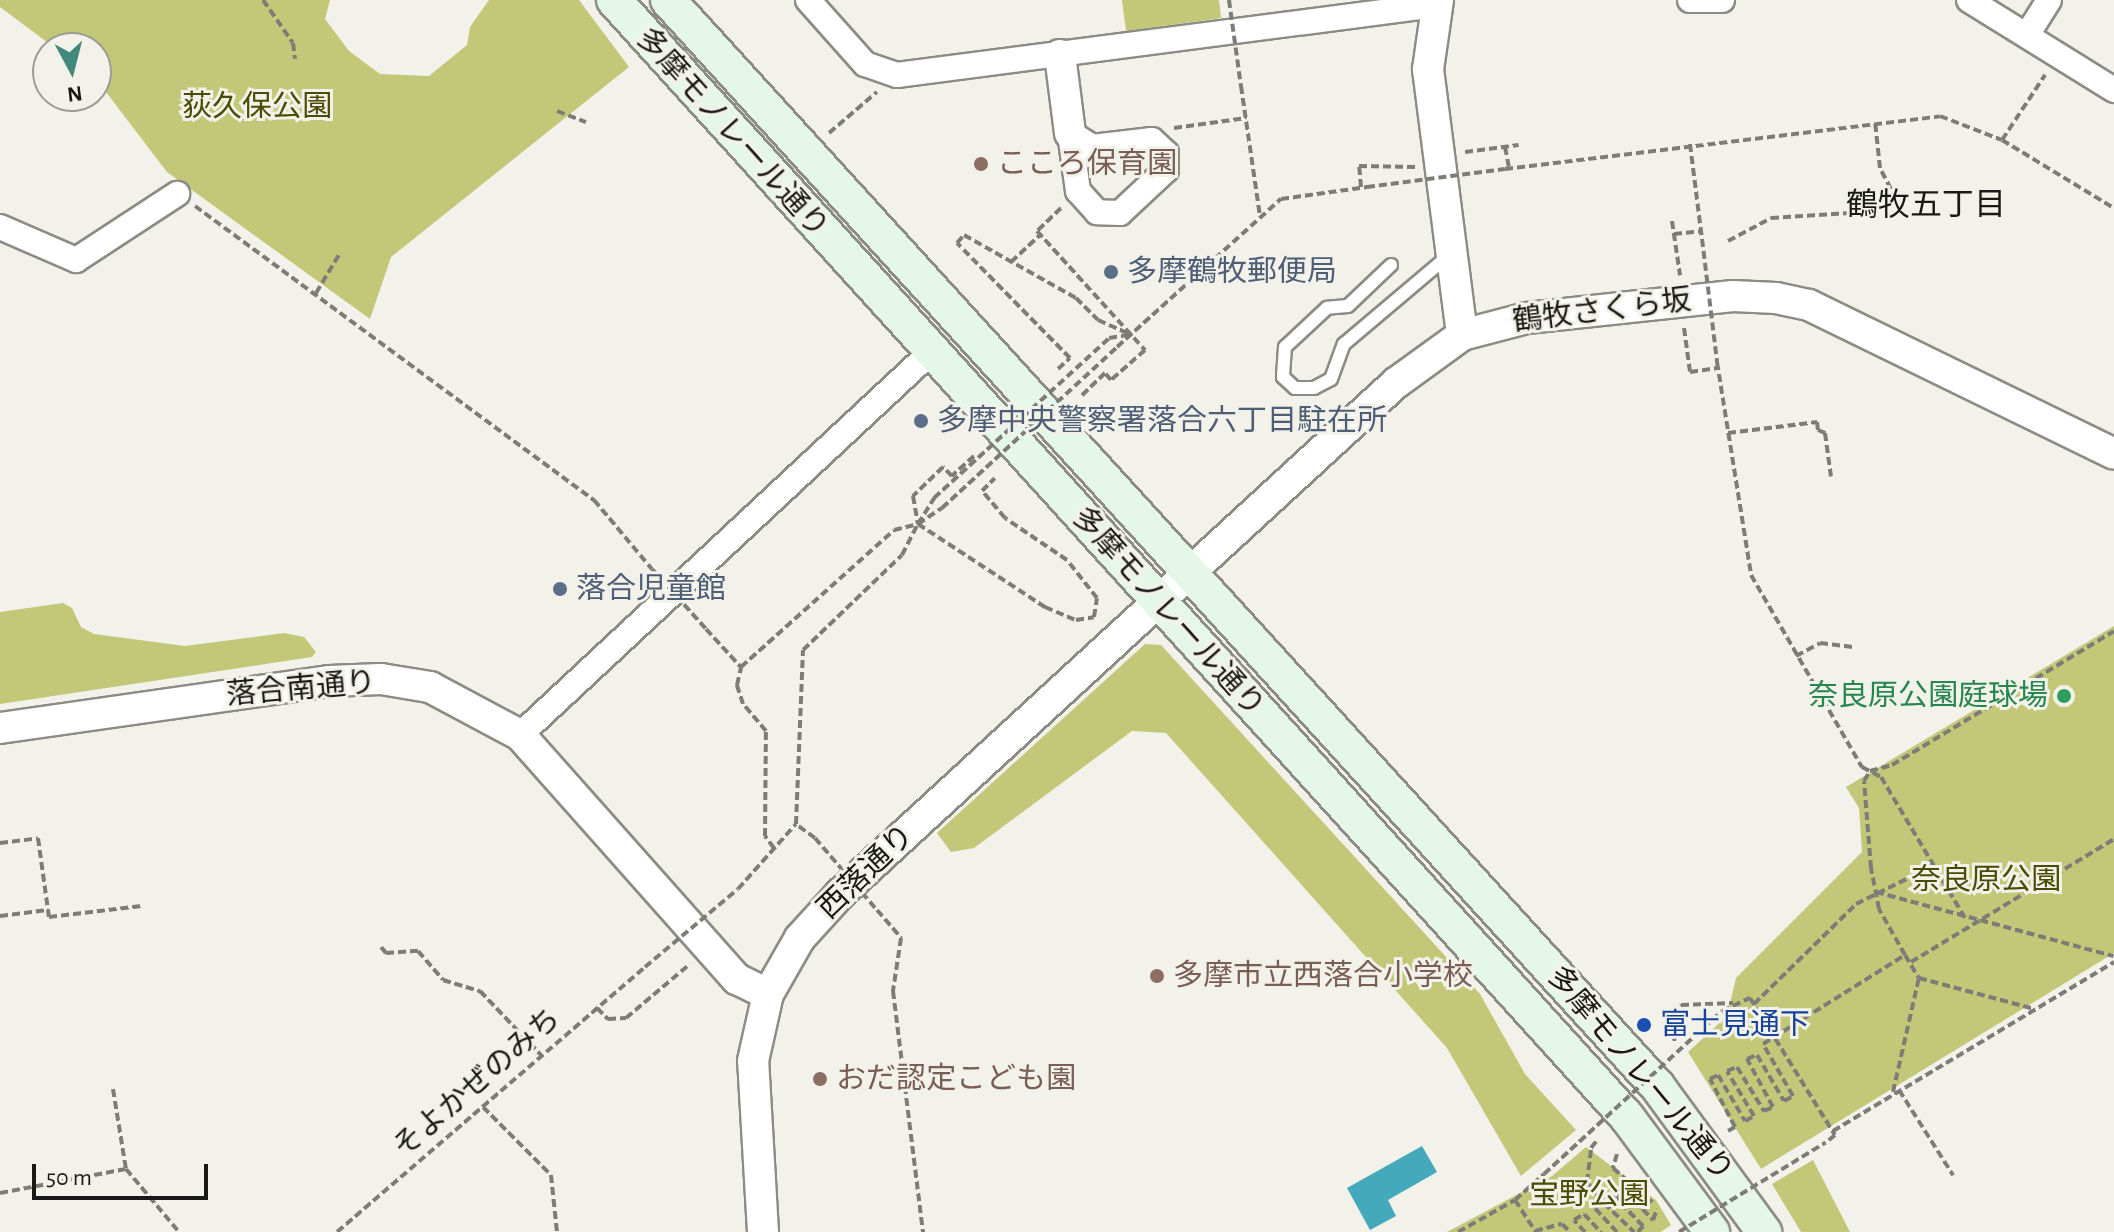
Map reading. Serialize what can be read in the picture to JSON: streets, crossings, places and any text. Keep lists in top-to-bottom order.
{
  "streets": {
    "main road": ["多摩モノレール通り"],
    "street": ["鶴牧さくら坂", "落合南通り", "西落通り"],
    "path": ["そよかぜのみち"]
  },
  "crossings": [
    ["多摩モノレール通り", "鶴牧さくら坂"],
    ["多摩モノレール通り", "西落通り"],
    ["鶴牧さくら坂", "西落通り"],
    ["落合南通り", "西落通り"]
  ],
  "districts": ["鶴牧五丁目"],
  "parks": ["荻久保公園", "奈良原公園", "宝野公園"],
  "places": [
    "こころ保育園",
    "多摩鶴牧郵便局",
    "多摩中央警察署落合六丁目駐在所",
    "落合児童館",
    "奈良原公園庭球場",
    "多摩市立西落合小学校",
    "富士見通下",
    "おだ認定こども園"
  ],
  "scale_bar": "50 m",
  "north": "bottom"
}
